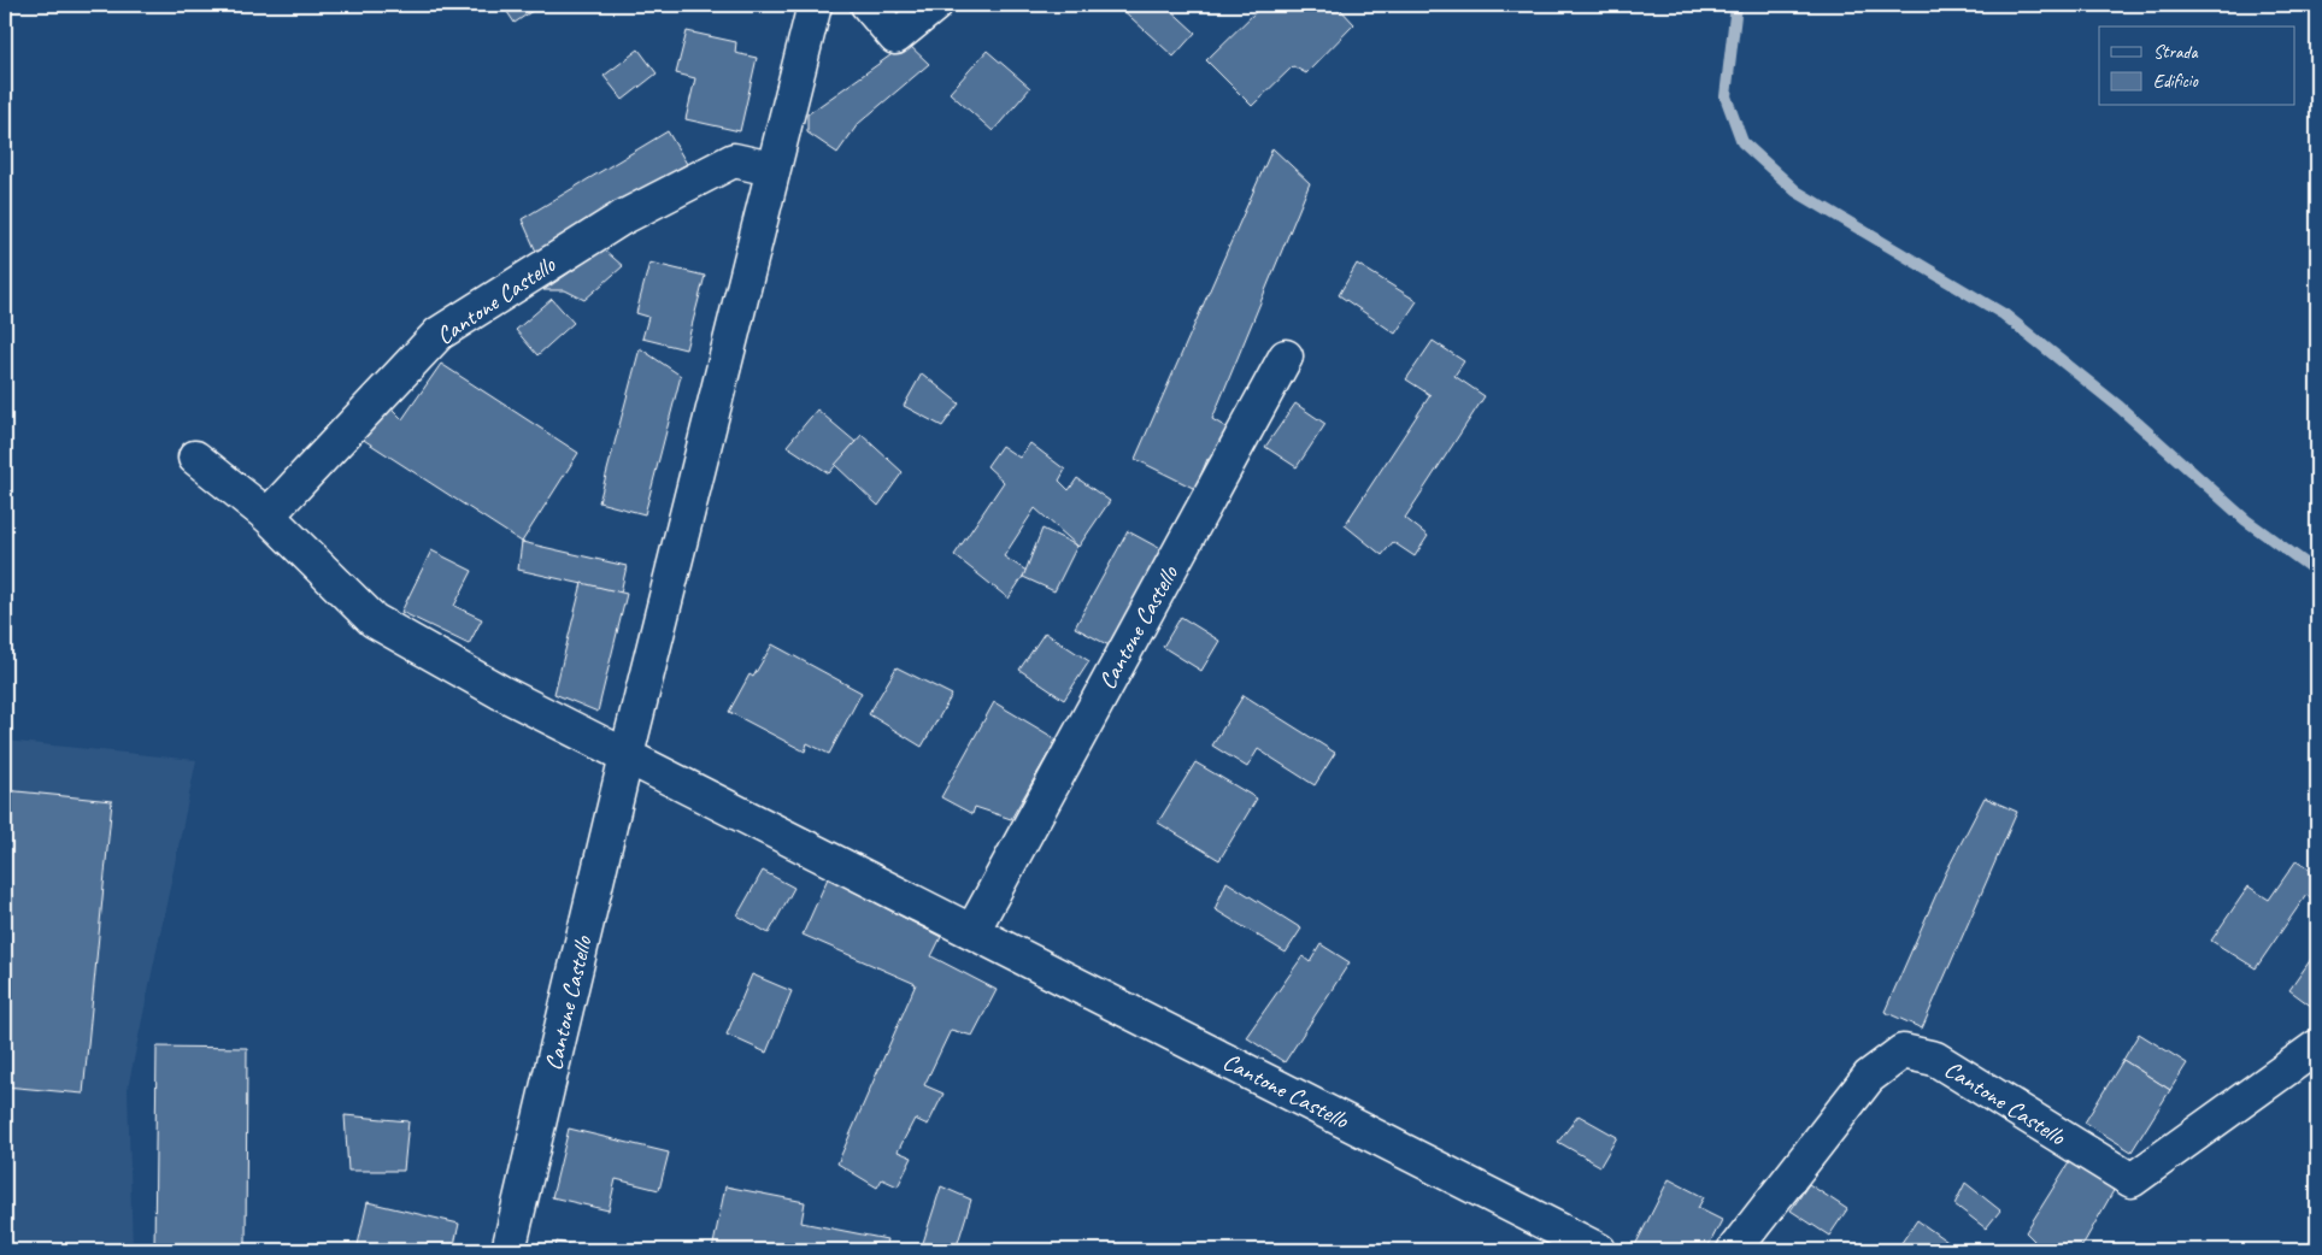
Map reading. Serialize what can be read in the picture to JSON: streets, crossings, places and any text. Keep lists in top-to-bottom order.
{
  "streets": {
    "street": ["Cantone Castello"]
  },
  "legend": ["Strada", "Edificio"]
}
